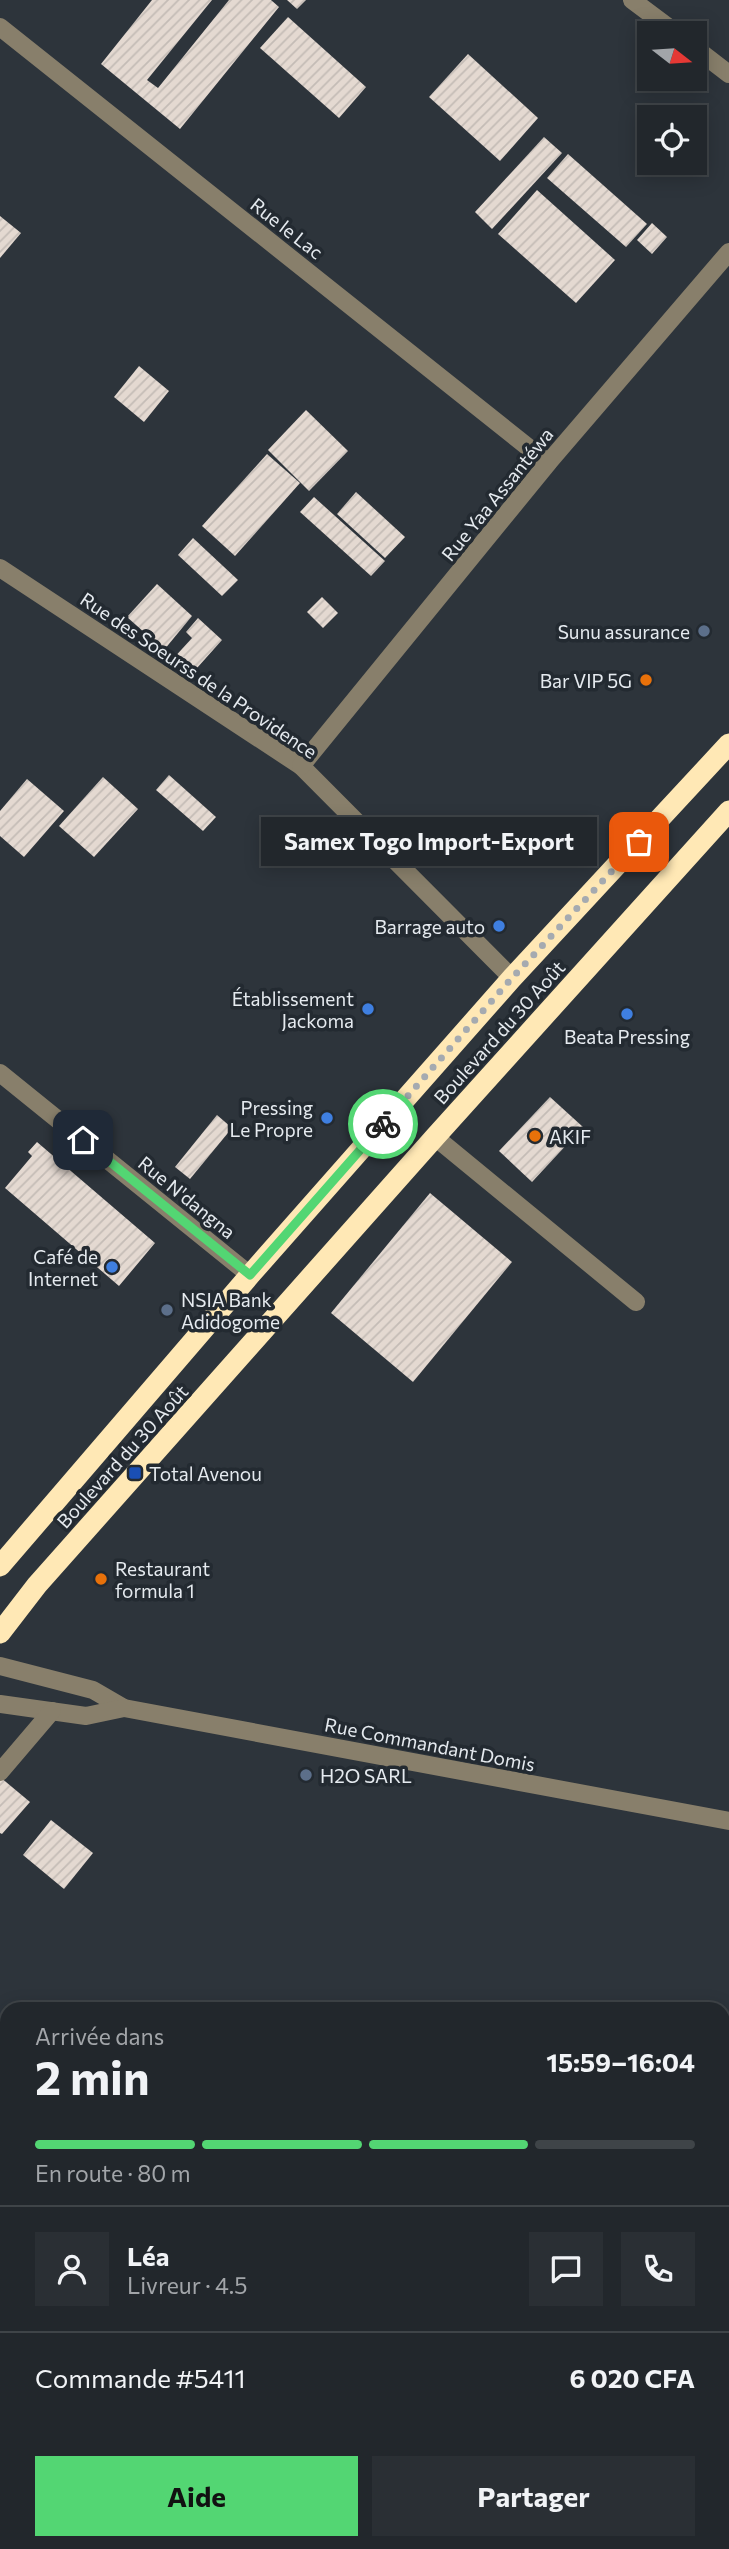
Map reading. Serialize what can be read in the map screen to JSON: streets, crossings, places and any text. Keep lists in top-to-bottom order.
{
  "streets": {
    "highway": ["Boulevard du 30 Août"],
    "street": [
      "Rue le Lac",
      "Rue Yaa Assantéwa",
      "Rue des Soeurss de la Providence",
      "Rue N'dangna",
      "Rue Commandant Domis"
    ]
  },
  "crossings": [
    ["Rue le Lac", "Rue Yaa Assantéwa"],
    ["Rue Yaa Assantéwa", "Rue des Soeurss de la Providence"],
    ["Rue des Soeurss de la Providence", "Boulevard du 30 Août"],
    ["Boulevard du 30 Août", "Rue N'dangna"]
  ],
  "places": {
    "other": [
      "Sunu assurance",
      "Bar VIP 5G",
      "Samex Togo Import-Export",
      "Barrage auto",
      "Établissement Jackoma",
      "Beata Pressing",
      "Pressing Le Propre",
      "AKIF",
      "Café de Internet",
      "NSIA Bank Adidogome",
      "Restaurant formula 1",
      "H2O SARL"
    ],
    "transit": ["Total Avenou"]
  },
  "north": "right",
  "page": {
    "bubble": "Samex Togo Import-Export",
    "heading": ["2 min", "Arrivée dans", "15:59–16:04"],
    "panel": [
      "Léa",
      "Livreur · 4.5",
      "Commande #5411",
      "6 020 CFA"
    ],
    "bar": "En route · 80 m",
    "buttons": ["Aide", "Partager"]
  }
}
